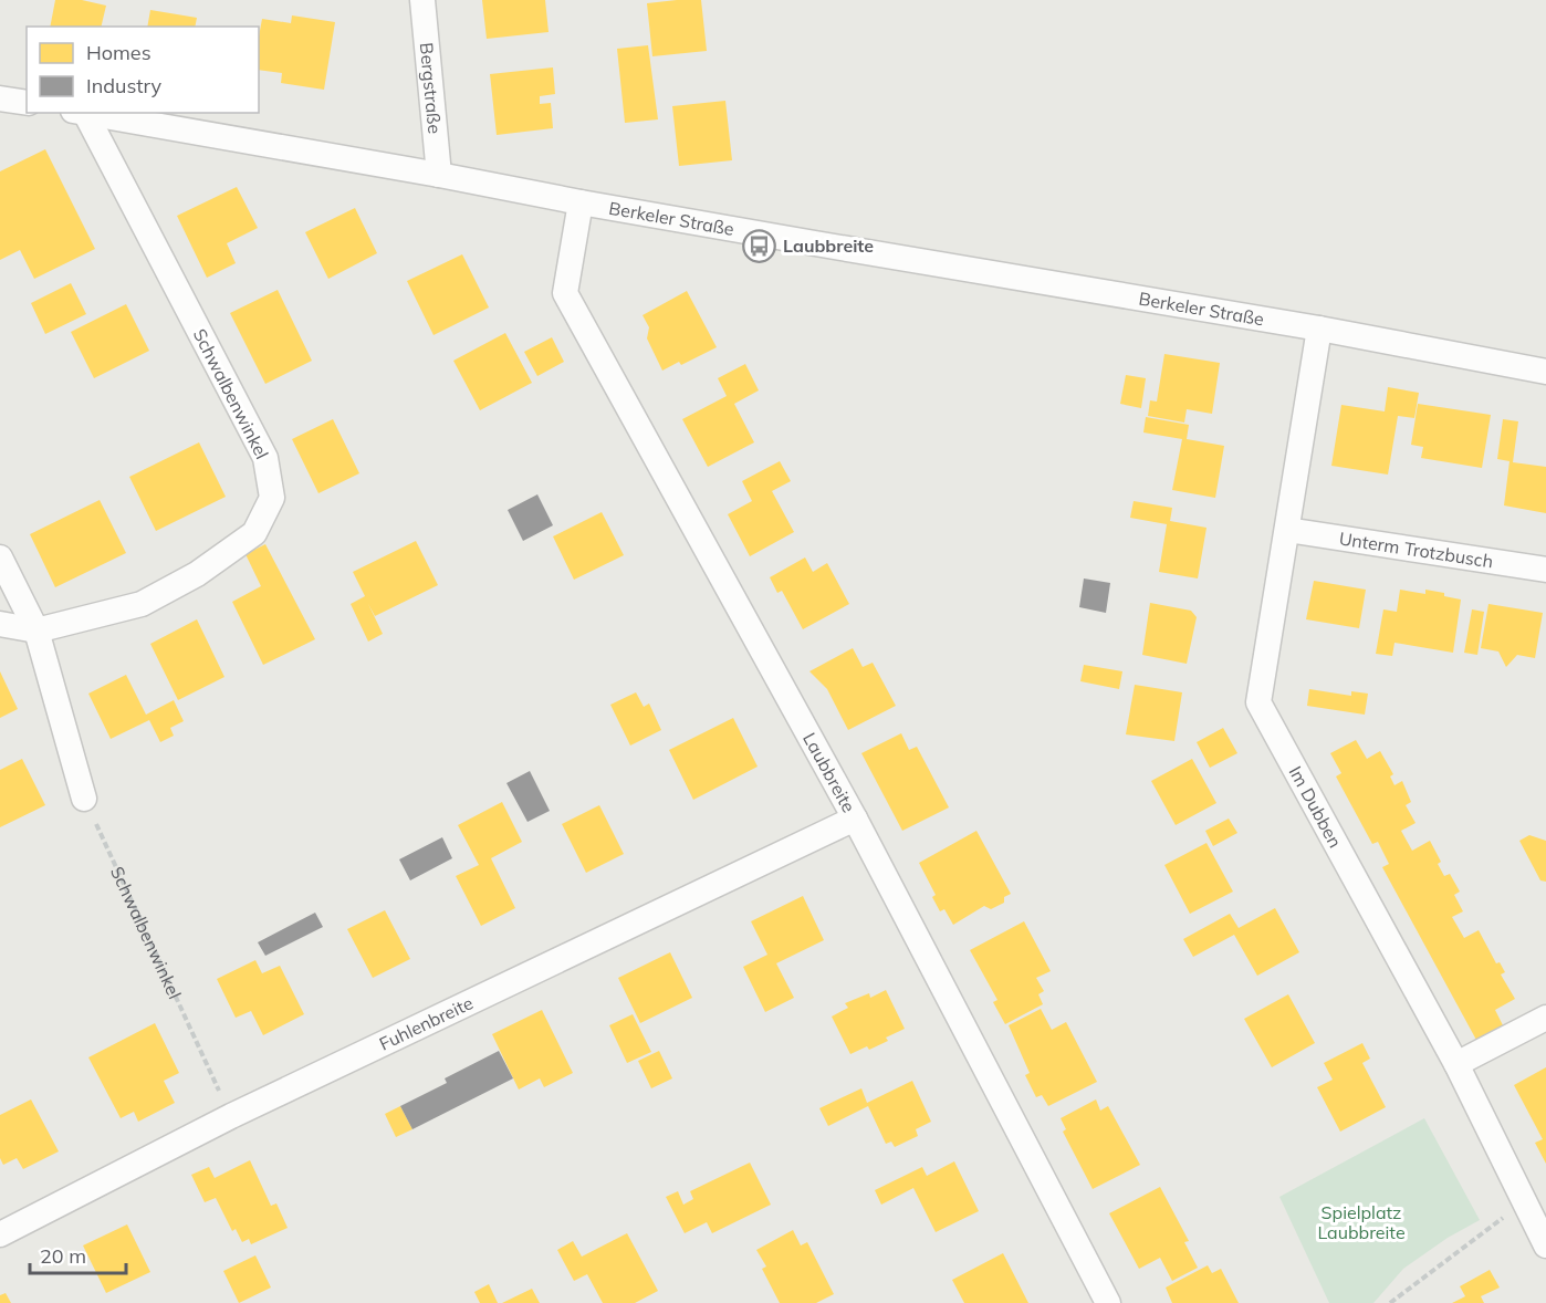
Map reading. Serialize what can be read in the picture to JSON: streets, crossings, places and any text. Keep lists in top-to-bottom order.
{
  "streets": {
    "street": [
      "Bergstraße",
      "Berkeler Straße",
      "Schwalbenwinkel",
      "Unterm Trotzbusch",
      "Laubbreite",
      "Im Dubben",
      "Fuhlenbreite"
    ]
  },
  "crossings": [
    ["Bergstraße", "Berkeler Straße"],
    ["Berkeler Straße", "Laubbreite"],
    ["Berkeler Straße", "Im Dubben"],
    ["Schwalbenwinkel", "Fuhlenbreite"],
    ["Unterm Trotzbusch", "Im Dubben"],
    ["Laubbreite", "Fuhlenbreite"]
  ],
  "parks": ["Spielplatz Laubbreite"],
  "places": {
    "bus stop": ["Laubbreite"]
  },
  "legend": ["Homes", "Industry"],
  "scale_bar": "20 m"
}
